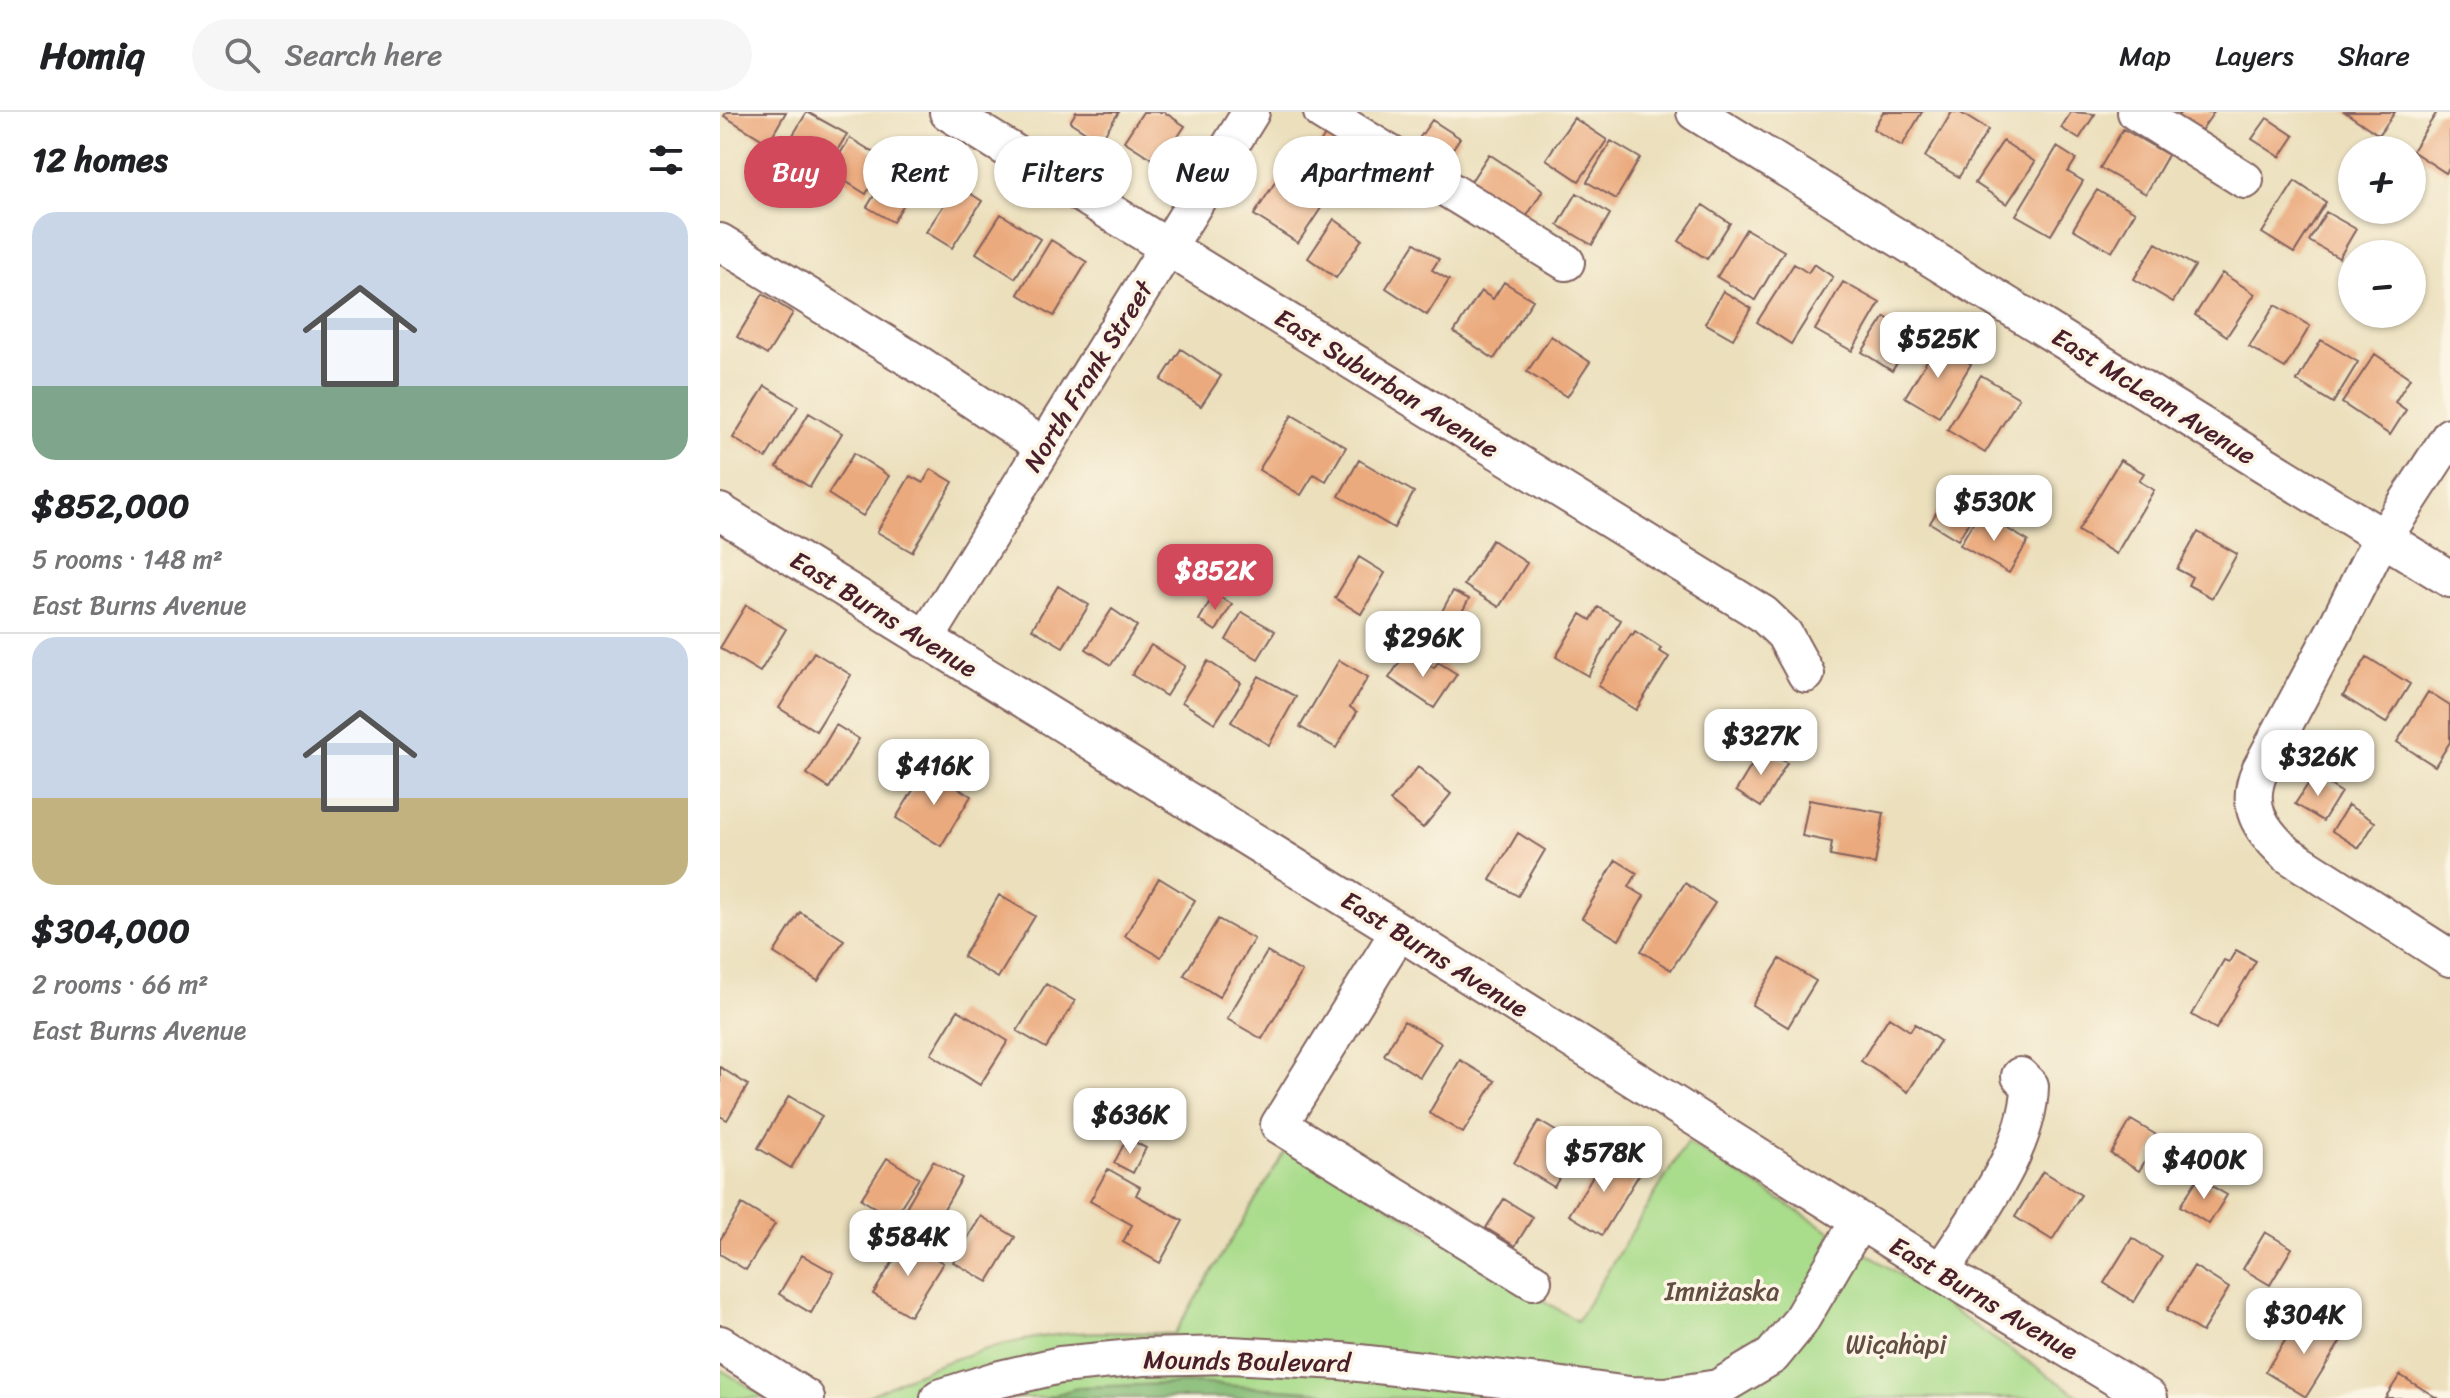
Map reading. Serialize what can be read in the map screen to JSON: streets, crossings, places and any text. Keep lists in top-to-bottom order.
{
  "streets": {
    "street": [
      "North Frank Street",
      "East Suburban Avenue",
      "East McLean Avenue",
      "East Burns Avenue",
      "Mounds Boulevard"
    ]
  },
  "crossings": [
    ["North Frank Street", "East Suburban Avenue"],
    ["North Frank Street", "East Burns Avenue"],
    ["East Burns Avenue", "Mounds Boulevard"]
  ],
  "parks": ["Imniżaska", "Wic̣aḣapi"],
  "page": {
    "header": "Homiq",
    "search": "Search here",
    "nav": ["Map", "Layers", "Share"],
    "heading": "12 homes",
    "map_buttons": ["+", "−"],
    "chip": [
      "Buy",
      "Rent",
      "Filters",
      "New",
      "Apartment"
    ],
    "list": [
      {
        "name": "$852,000",
        "note": "5 rooms · 148 m² · East Burns Avenue"
      },
      {
        "name": "$304,000",
        "note": "2 rooms · 66 m² · East Burns Avenue"
      }
    ],
    "price": [
      "$525K",
      "$530K",
      "$852K",
      "$296K",
      "$327K",
      "$326K",
      "$416K",
      "$636K",
      "$578K",
      "$400K",
      "$584K",
      "$304K"
    ]
  }
}
